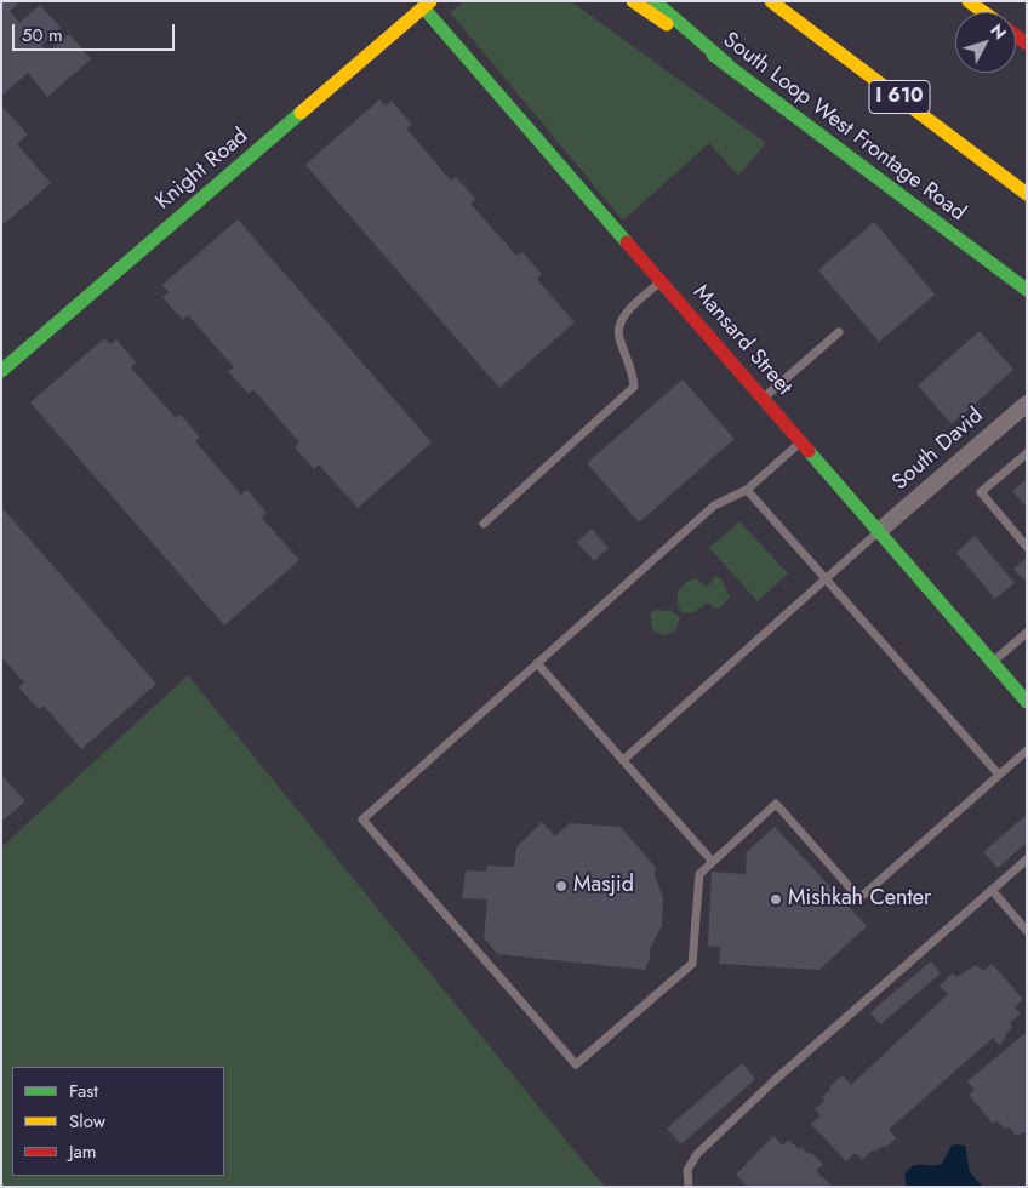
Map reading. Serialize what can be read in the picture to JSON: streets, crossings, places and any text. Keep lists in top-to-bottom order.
{
  "streets": {
    "main road": [
      "I 610",
      "South Loop West Frontage Road",
      "Knight Road",
      "Mansard Street"
    ],
    "street": ["South David"]
  },
  "crossings": [
    ["Knight Road", "Mansard Street"],
    ["Mansard Street", "South David"]
  ],
  "places": ["Masjid", "Mishkah Center"],
  "legend": ["Fast", "Slow", "Jam"],
  "scale_bar": "50 m",
  "north": "top right"
}
